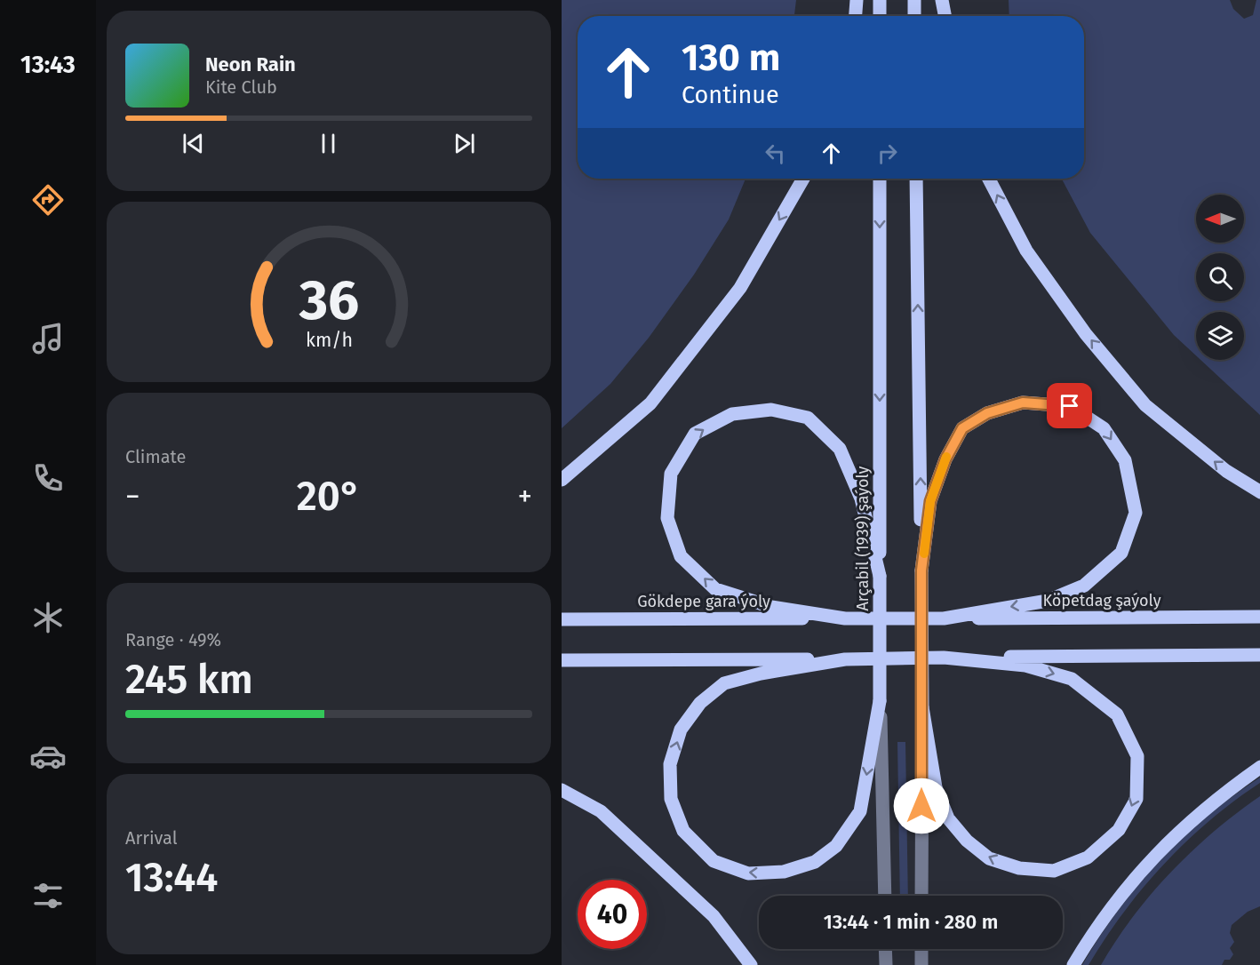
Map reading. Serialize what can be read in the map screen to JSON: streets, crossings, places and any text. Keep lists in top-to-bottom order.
{
  "streets": {
    "main road": ["Arçabil (1939) şaýoly", "Köpetdag şaýoly", "Gökdepe gara ýoly"]
  },
  "north": "left",
  "page": {
    "tabs": "13:43",
    "turn": ["130 m", "Continue"],
    "song": ["Neon Rain", "Kite Club"],
    "tile": [
      "Climate",
      ["Range · 49%", "245 km"],
      ["Arrival", "13:44"]
    ],
    "heat": ["−", "20°", "+"],
    "limit": "40",
    "trip": "13:44 · 1 min · 280 m",
    "gauge": ["36", "km/h"]
  }
}
